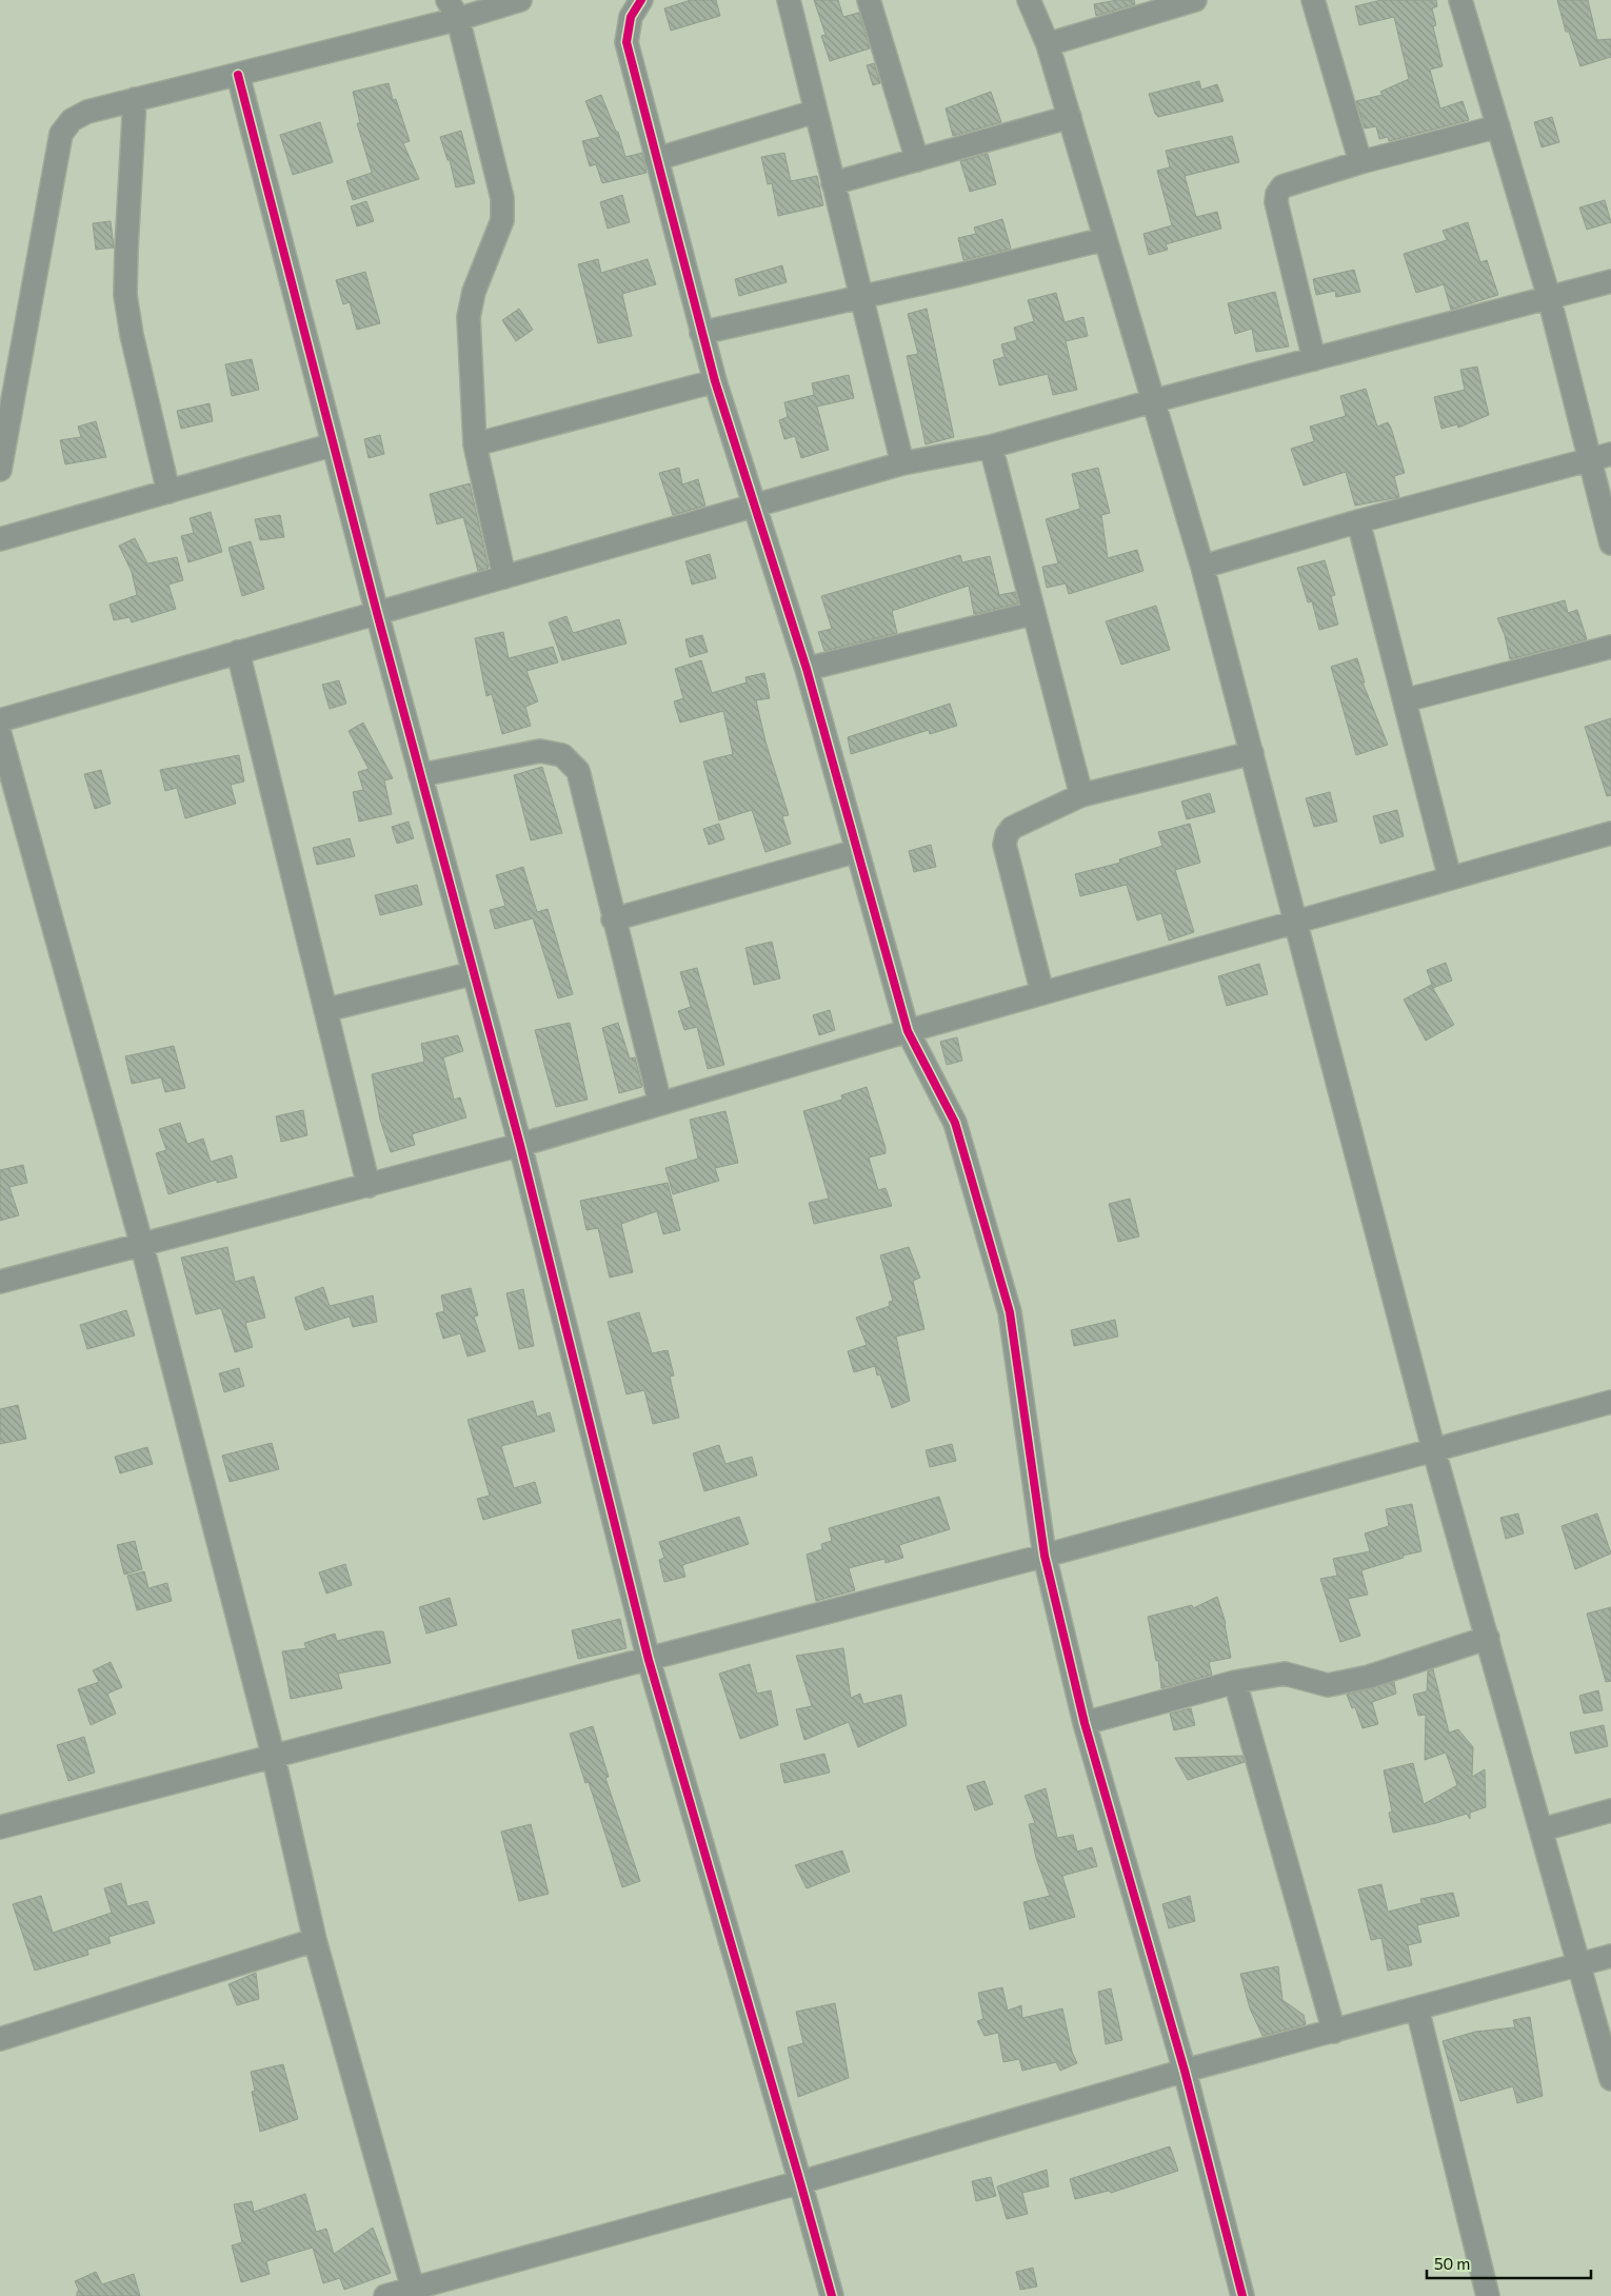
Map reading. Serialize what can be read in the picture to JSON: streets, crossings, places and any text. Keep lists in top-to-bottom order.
{
  "scale_bar": "50 m"
}
